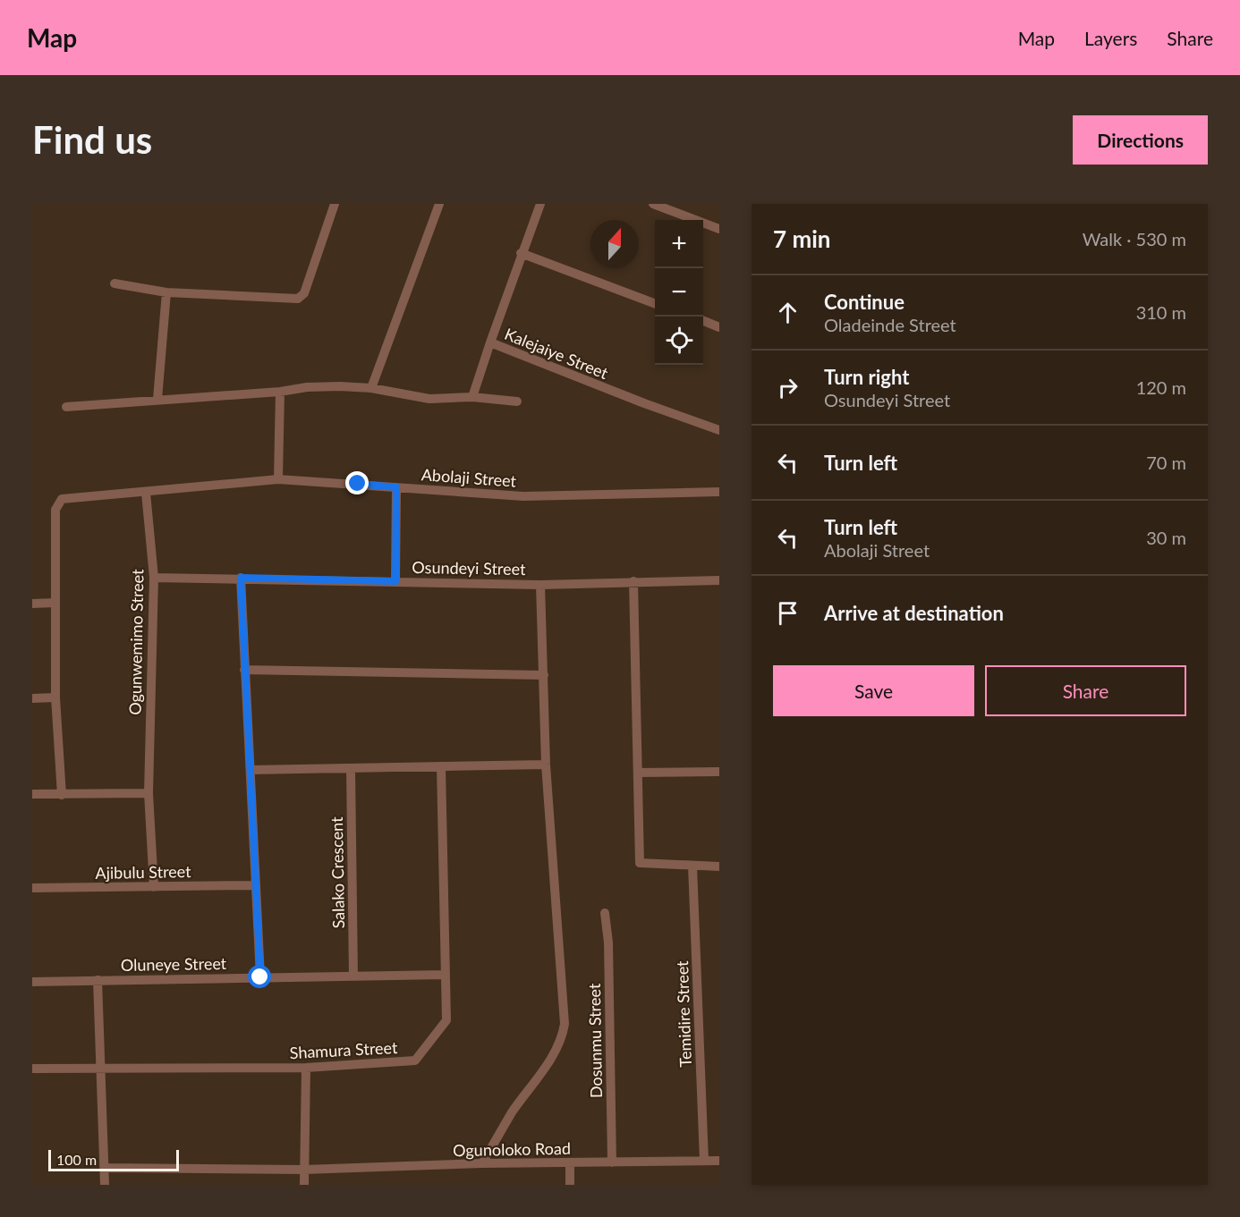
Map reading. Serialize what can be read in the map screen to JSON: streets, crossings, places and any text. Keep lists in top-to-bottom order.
{
  "streets": {
    "street": [
      "Kalejaiye Street",
      "Abolaji Street",
      "Osundeyi Street",
      "Ogunwemimo Street",
      "Ajibulu Street",
      "Salako Crescent",
      "Oluneye Street",
      "Temidire Street",
      "Dosunmu Street",
      "Shamura Street",
      "Ogunoloko Road"
    ]
  },
  "crossings": [
    ["Abolaji Street", "Ogunwemimo Street"],
    ["Osundeyi Street", "Ogunwemimo Street"],
    ["Ogunwemimo Street", "Ajibulu Street"],
    ["Salako Crescent", "Oluneye Street"],
    ["Oluneye Street", "Shamura Street"],
    ["Temidire Street", "Ogunoloko Road"],
    ["Dosunmu Street", "Ogunoloko Road"]
  ],
  "scale_bar": "100 m",
  "north": "top",
  "page": {
    "header": "Map",
    "nav": ["Map", "Layers", "Share"],
    "buttons": [
      "Directions",
      ["Save", "Share"]
    ],
    "title": "Find us",
    "heading": ["7 min", "Walk · 530 m"],
    "map_buttons": ["+", "−"],
    "list": [
      ["Continue", "Oladeinde Street", "310 m"],
      ["Turn right", "Osundeyi Street", "120 m"],
      ["Turn left", "70 m"],
      ["Turn left", "Abolaji Street", "30 m"],
      "Arrive at destination"
    ],
    "scale": "100 m"
  }
}
